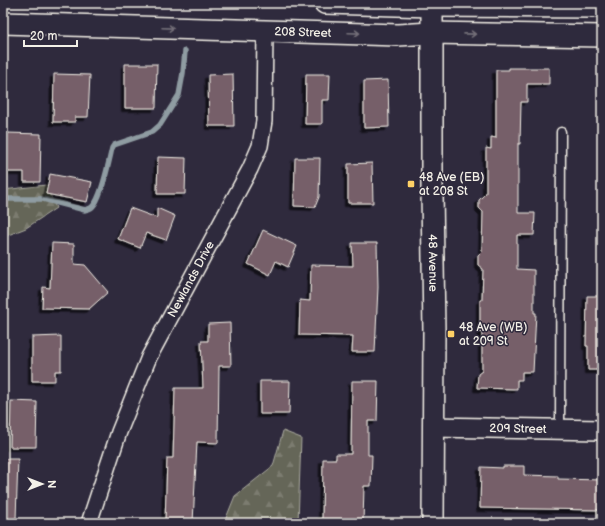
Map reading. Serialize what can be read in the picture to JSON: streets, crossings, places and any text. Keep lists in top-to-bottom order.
{
  "streets": {
    "main road": ["208 Street", "48 Avenue"],
    "street": ["Newlands Drive", "209 Street"]
  },
  "crossings": [
    ["208 Street", "48 Avenue"],
    ["208 Street", "Newlands Drive"],
    ["48 Avenue", "209 Street"]
  ],
  "places": {
    "transit": ["48 Ave (EB) at 208 St", "48 Ave (WB) at 209 St"]
  },
  "scale_bar": "20 m",
  "north": "right"
}
